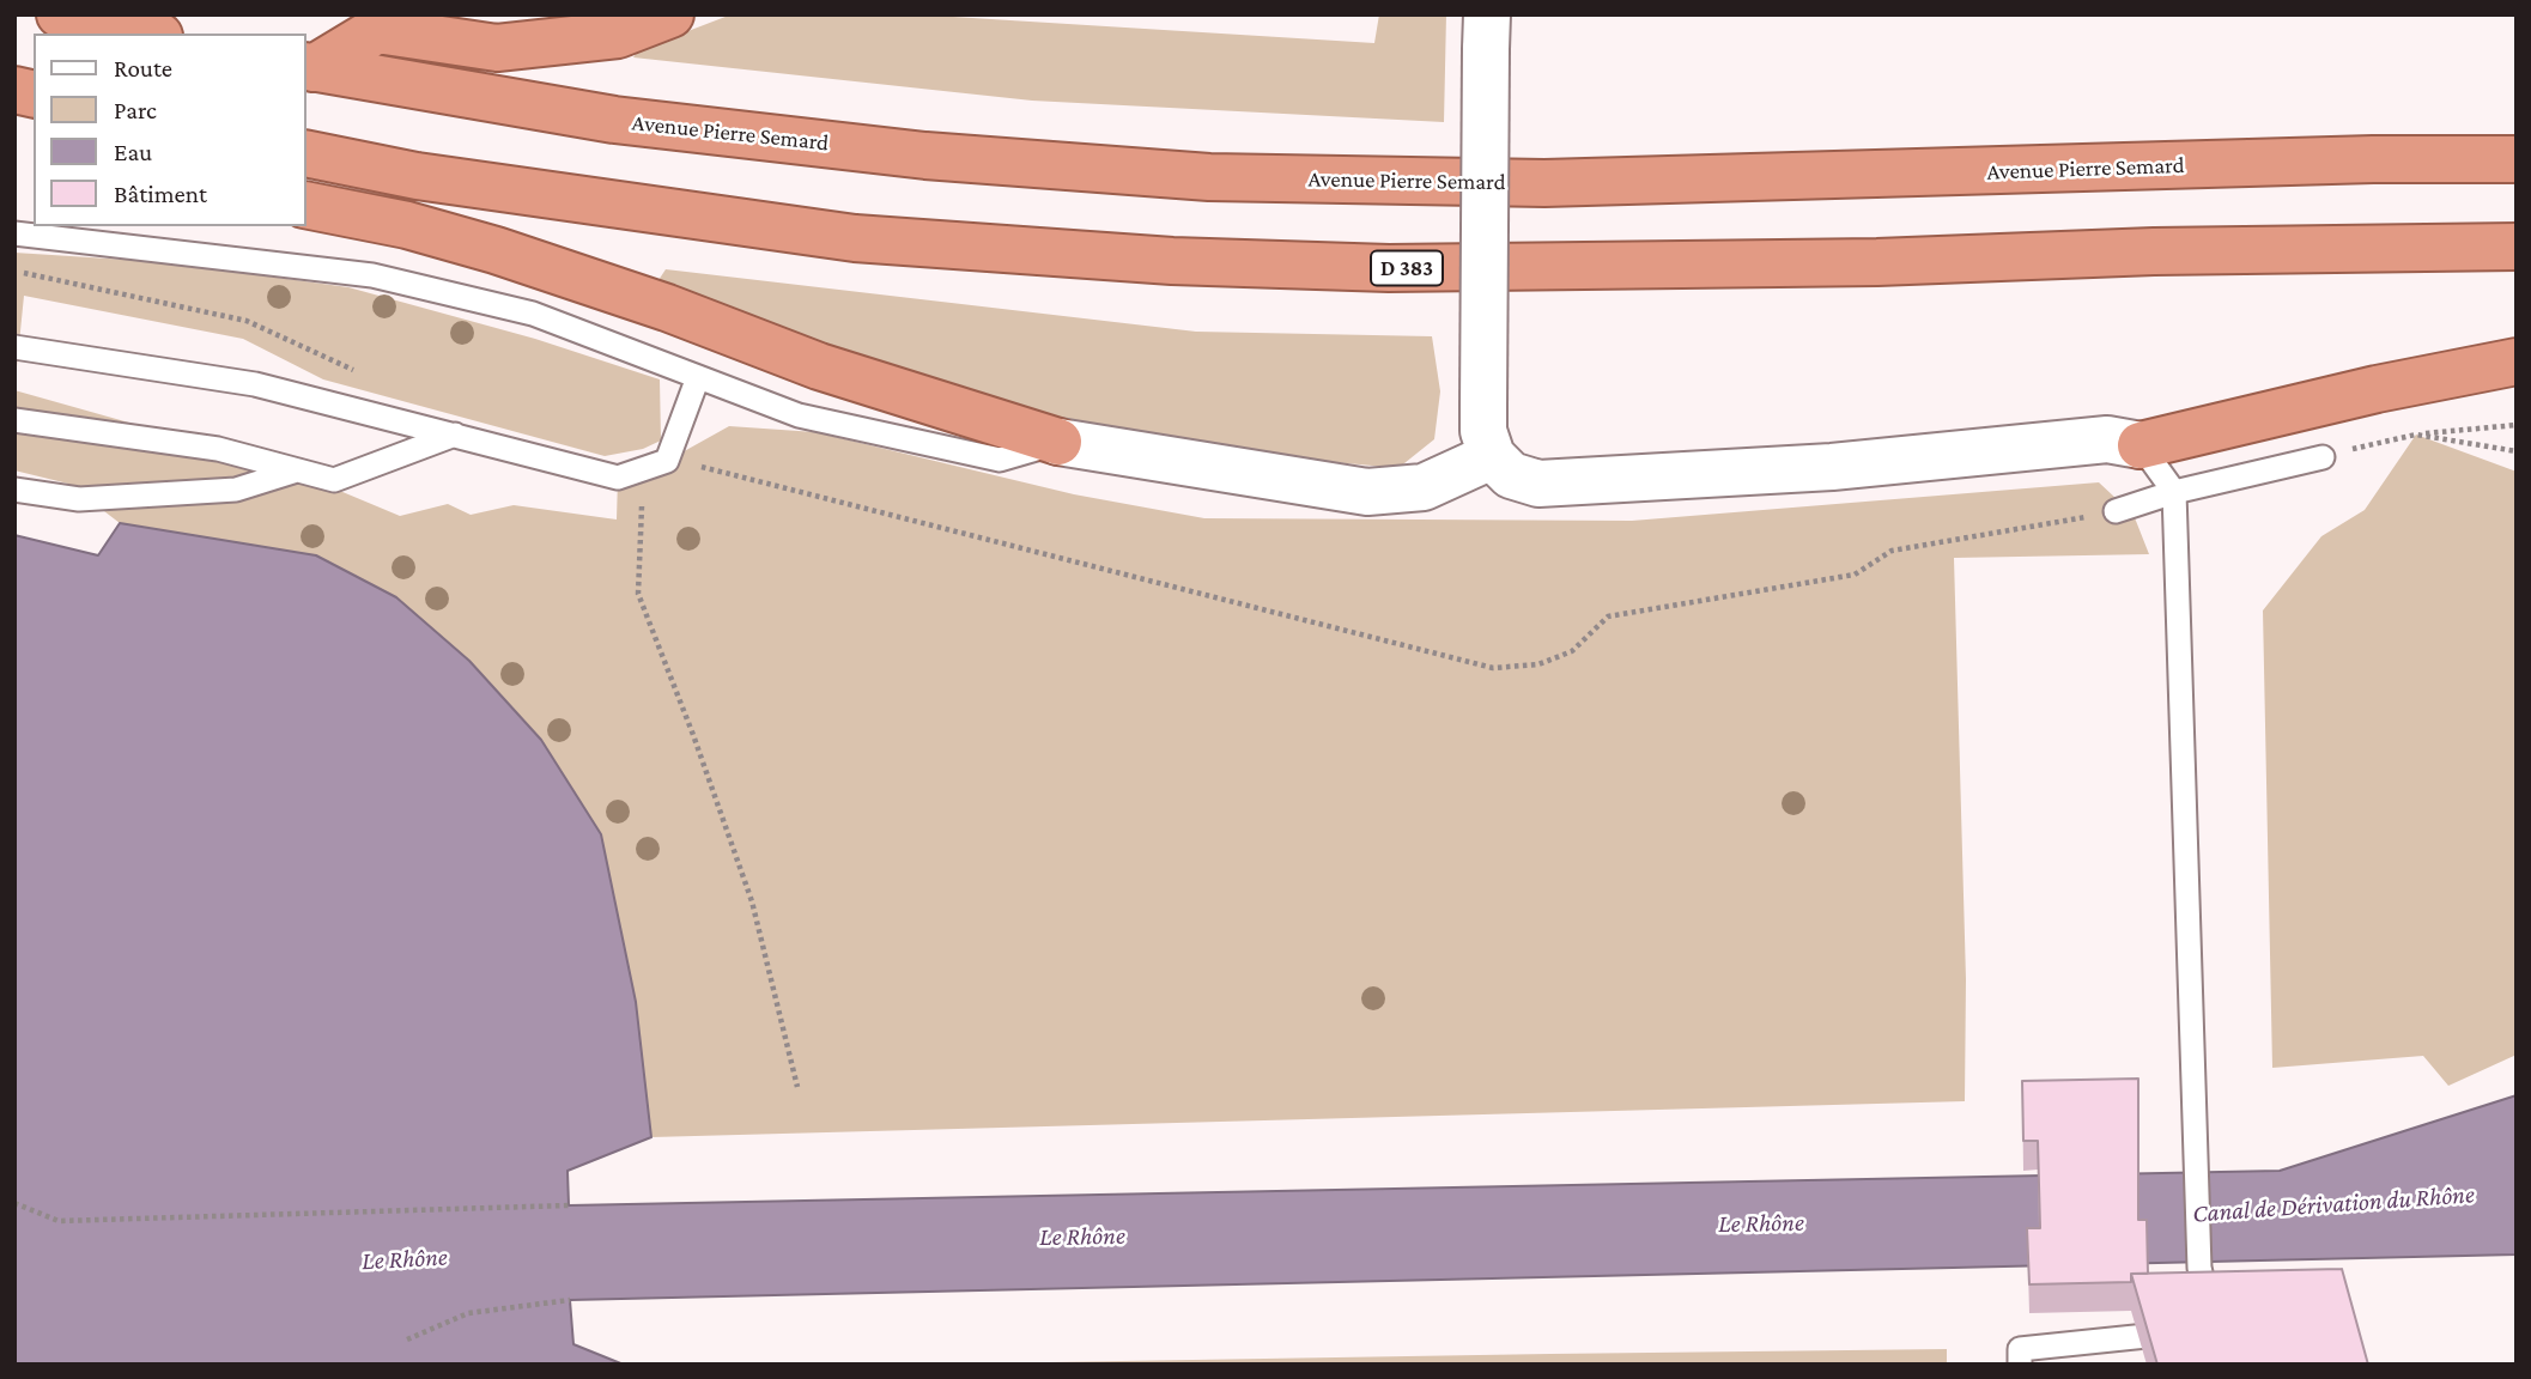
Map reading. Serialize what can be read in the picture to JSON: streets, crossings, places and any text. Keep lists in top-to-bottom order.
{
  "streets": {
    "highway": ["Avenue Pierre Semard", "D 383"]
  },
  "water": ["Canal de Dérivation du Rhône", "Le Rhône"],
  "legend": [
    "Route",
    "Parc",
    "Eau",
    "Bâtiment"
  ]
}
